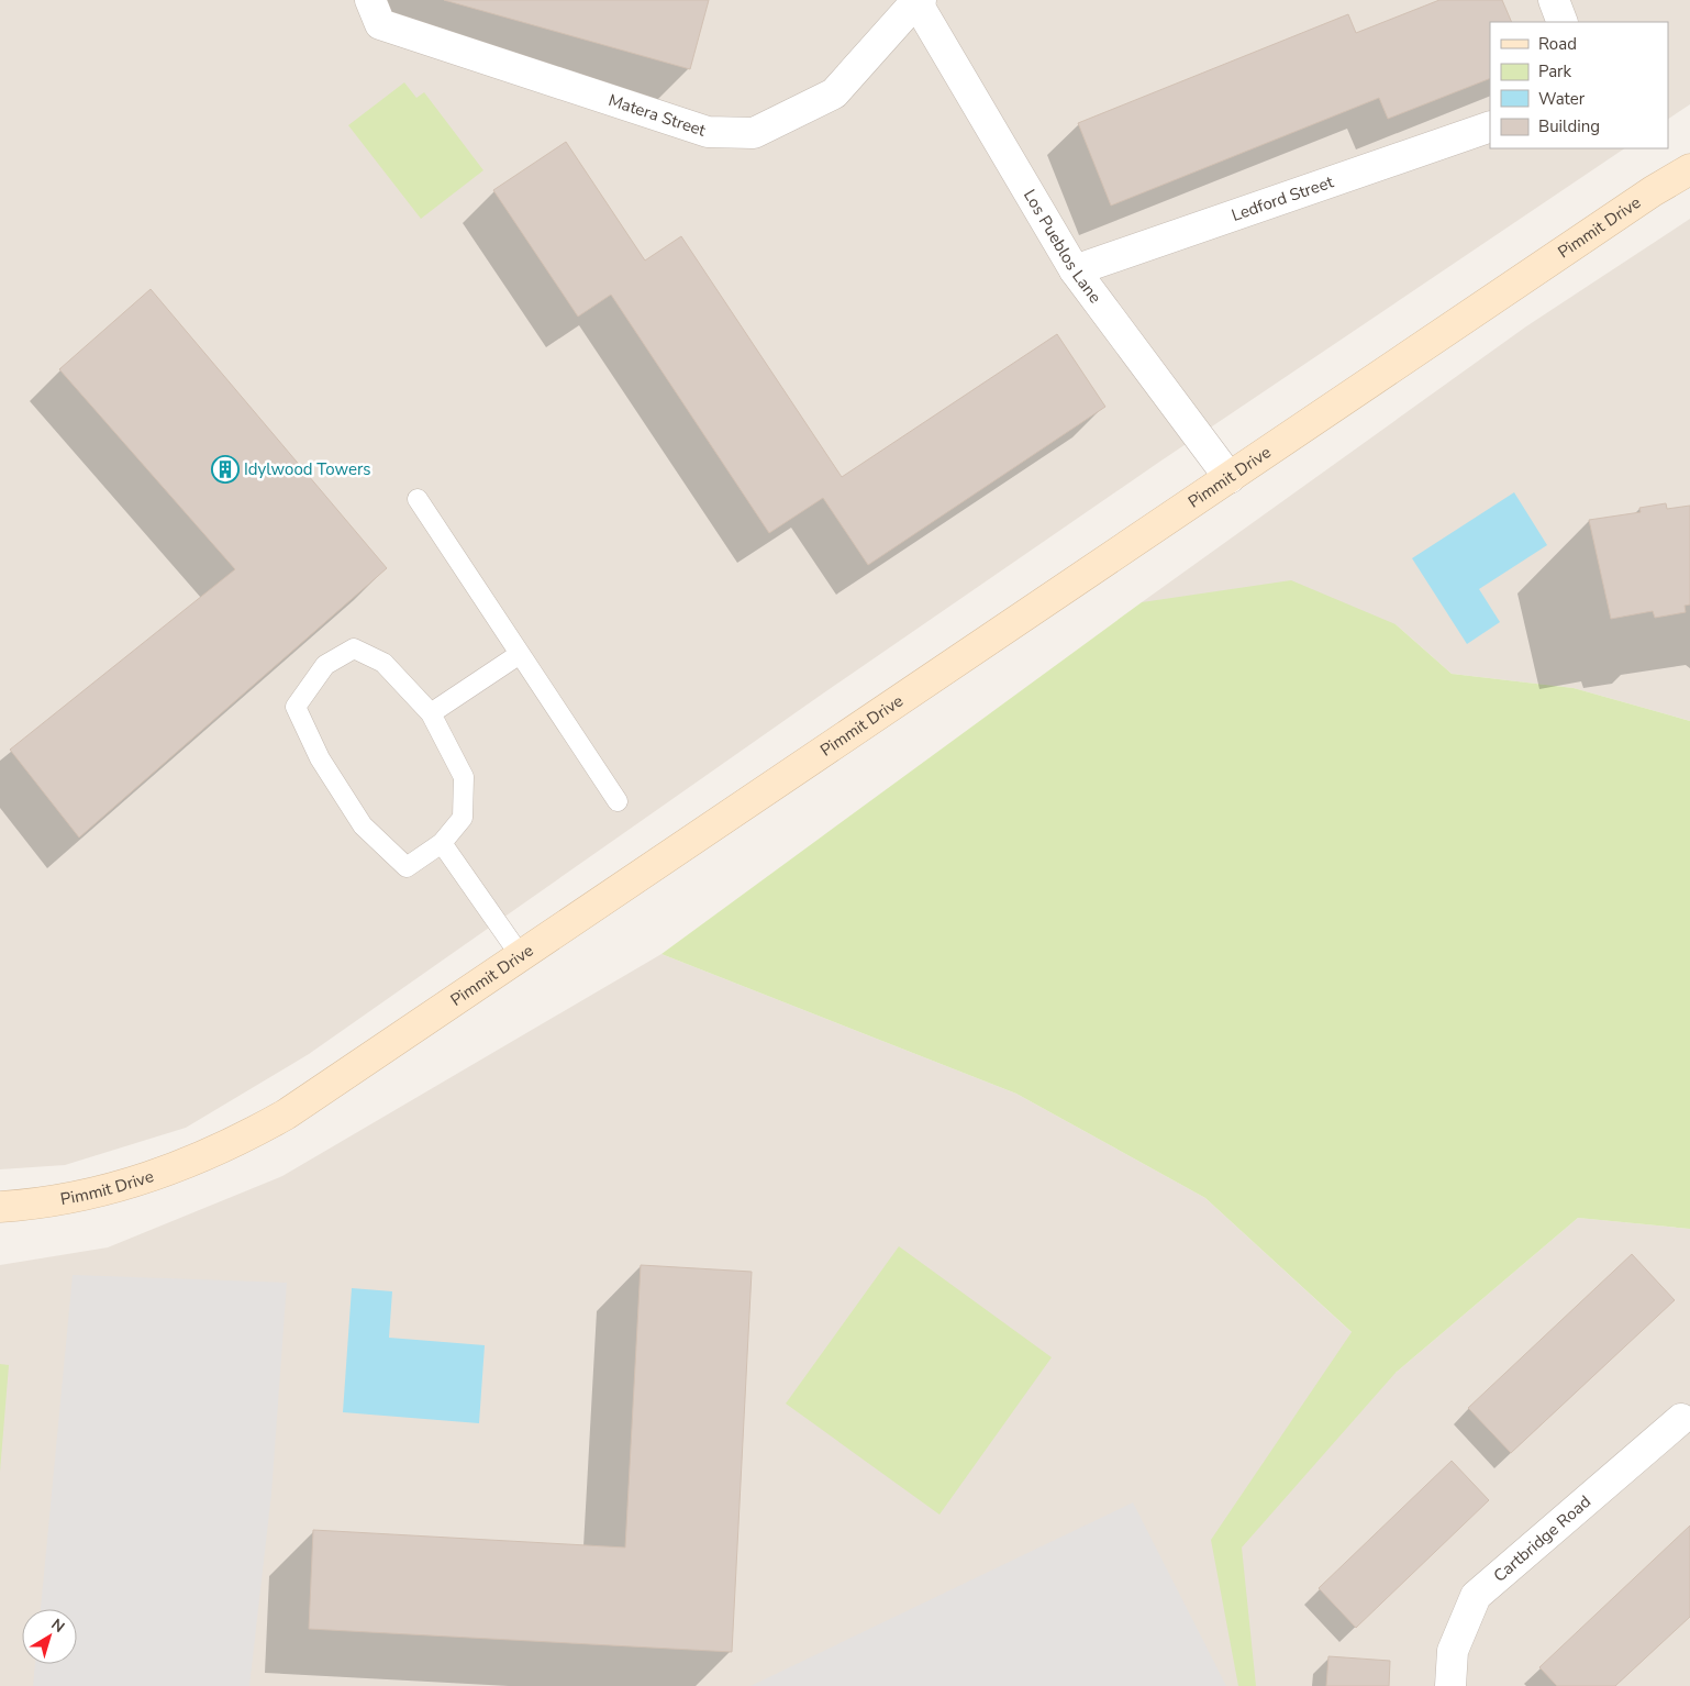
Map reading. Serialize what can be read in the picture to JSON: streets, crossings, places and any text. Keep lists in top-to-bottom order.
{
  "streets": {
    "street": [
      "Matera Street",
      "Ledford Street",
      "Pimmit Drive",
      "Los Pueblos Lane",
      "Cartbridge Road"
    ]
  },
  "crossings": [
    ["Matera Street", "Los Pueblos Lane"],
    ["Ledford Street", "Los Pueblos Lane"],
    ["Pimmit Drive", "Los Pueblos Lane"]
  ],
  "places": {
    "building": ["Idylwood Towers"]
  },
  "legend": [
    "Road",
    "Park",
    "Water",
    "Building"
  ],
  "north": "top right"
}
